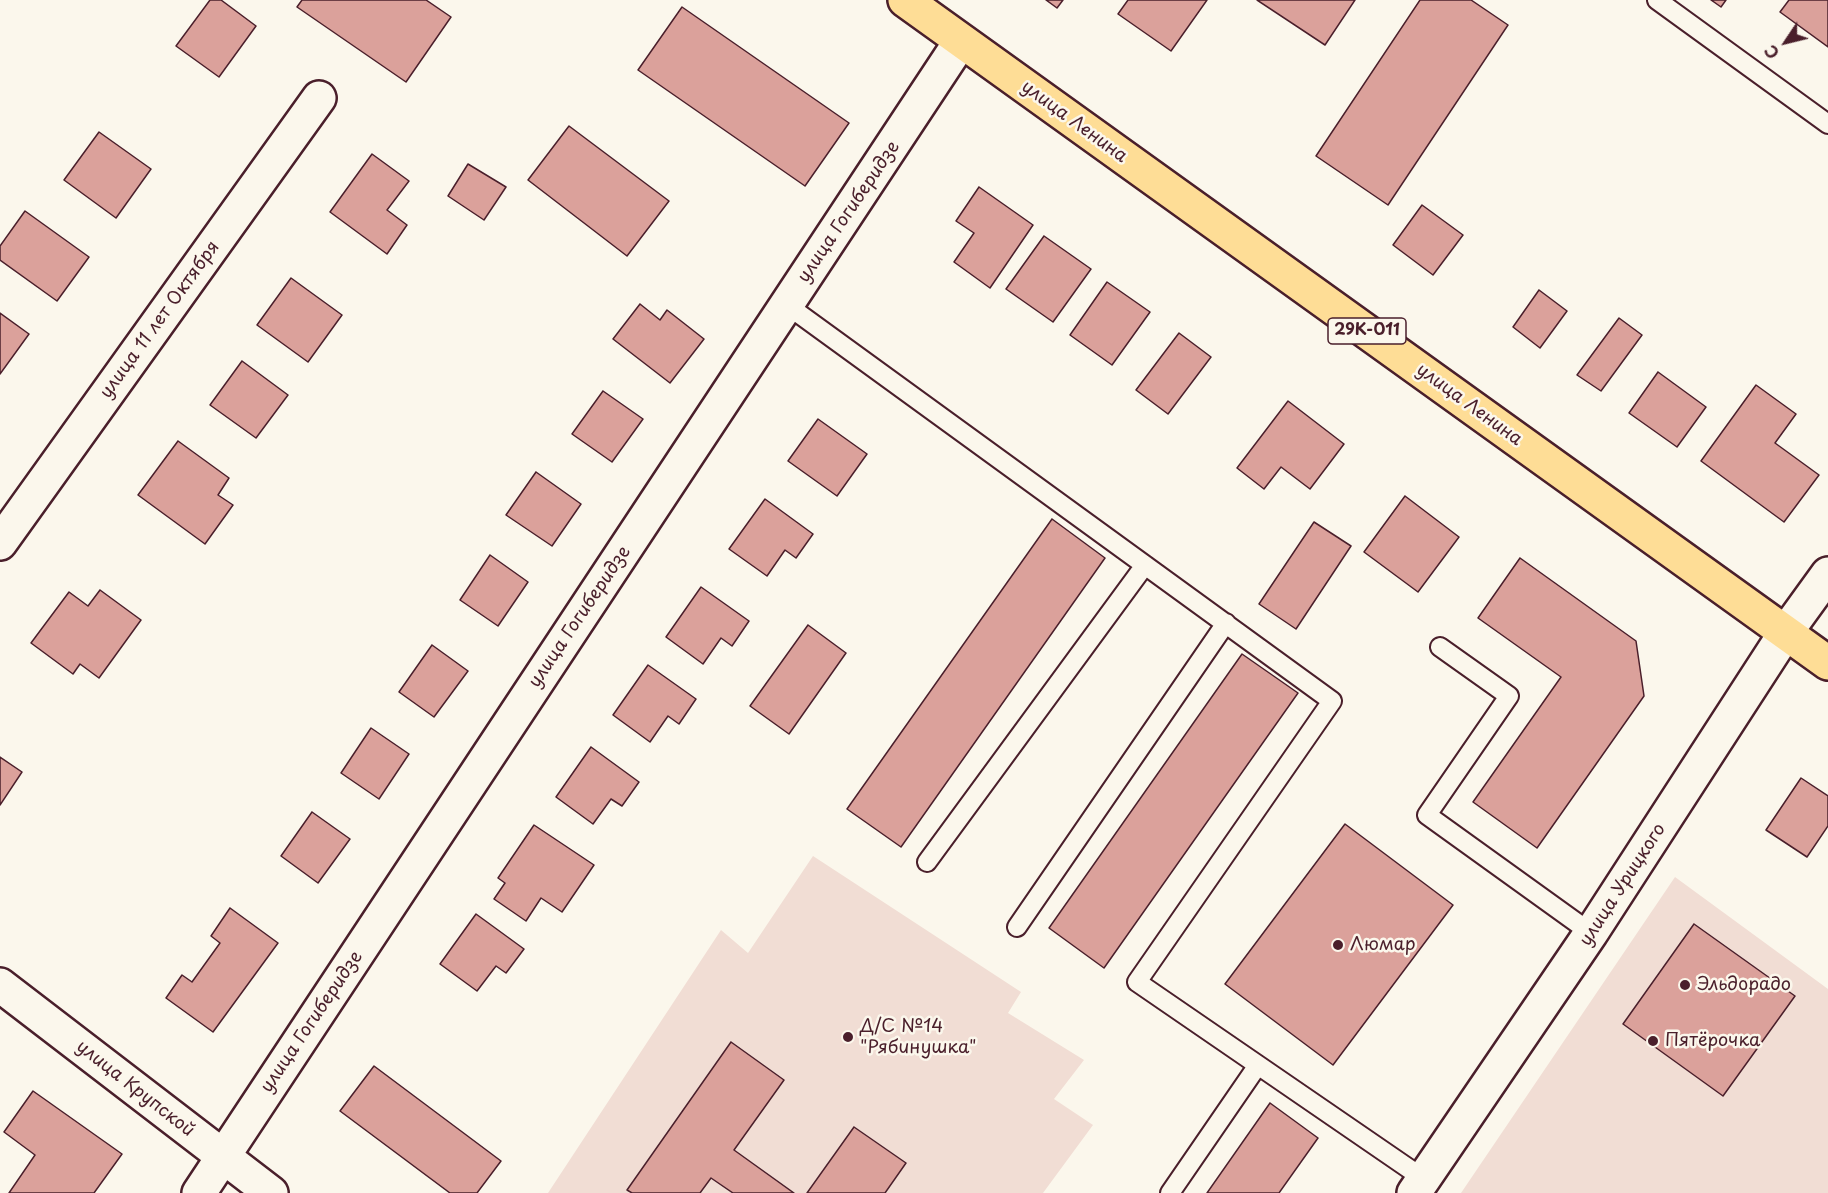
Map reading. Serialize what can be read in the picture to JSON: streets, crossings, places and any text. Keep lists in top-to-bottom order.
{
  "streets": {
    "main road": ["улица Ленина", "29К-011"],
    "street": [
      "улица Гогиберидзе",
      "улица 11 лет Октября",
      "улица Урицкого",
      "улица Крупской"
    ]
  },
  "crossings": [
    ["улица Ленина", "улица Гогиберидзе"],
    ["улица Ленина", "улица Урицкого"],
    ["улица Гогиберидзе", "улица Крупской"]
  ],
  "places": [
    "Люмар",
    "Эльдорадо",
    "Д/С №14 \"Рябинушка\"",
    "Пятёрочка"
  ],
  "north": "bottom left"
}
